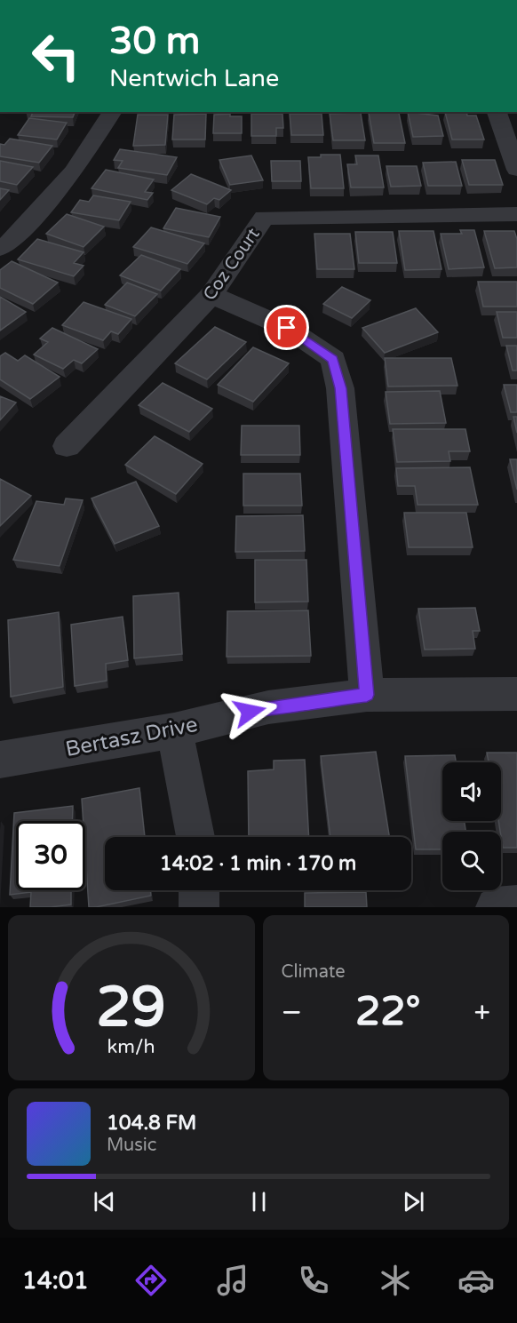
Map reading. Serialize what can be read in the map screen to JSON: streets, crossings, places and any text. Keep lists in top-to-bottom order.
{
  "streets": {
    "street": ["Coz Court", "Bertasz Drive"]
  },
  "page": {
    "turn": ["30 m", "Nentwich Lane"],
    "limit": "30",
    "trip": "14:02 · 1 min · 170 m",
    "tile": "Climate",
    "heat": ["−", "22°", "+"],
    "song": ["104.8 FM", "Music"],
    "tabs": "14:01",
    "gauge": ["29", "km/h"]
  }
}
